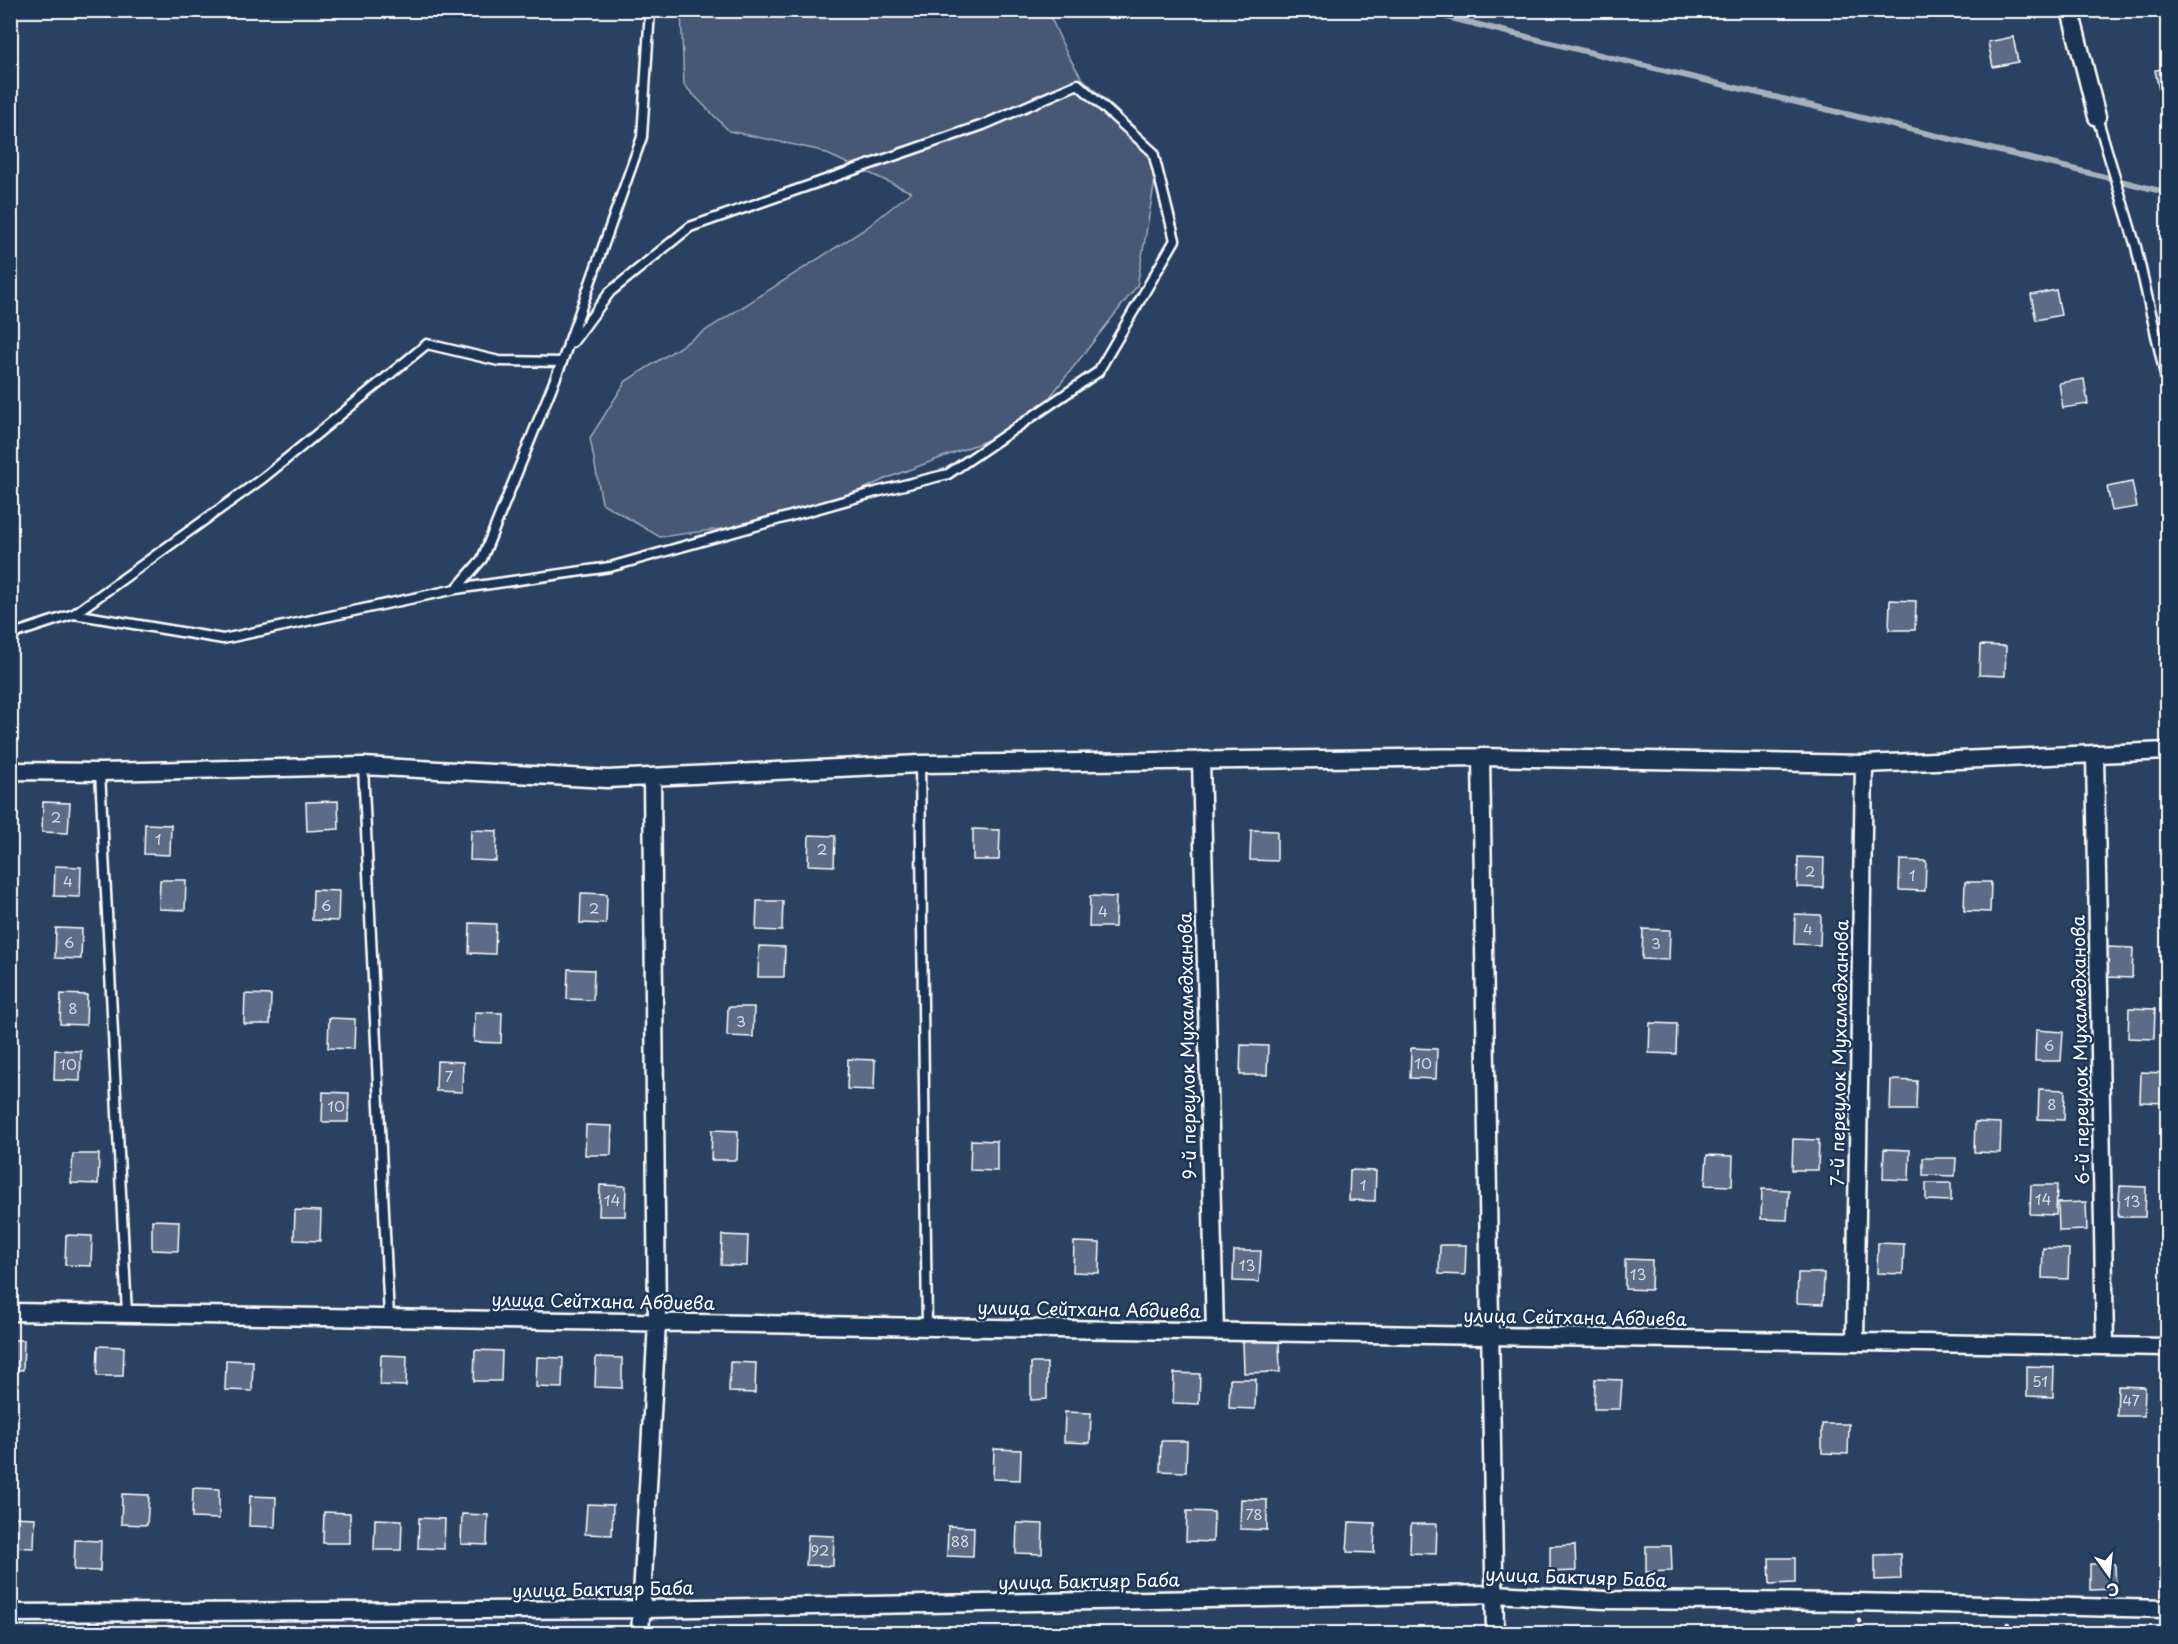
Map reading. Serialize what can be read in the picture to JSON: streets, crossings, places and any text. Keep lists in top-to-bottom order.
{
  "streets": {
    "street": [
      "9-й переулок Мухамедханова",
      "6-й переулок Мухамедханова",
      "7-й переулок Мухамедханова",
      "улица Сейтхана Абдиева",
      "улица Бактияр Баба"
    ]
  },
  "crossings": [
    ["9-й переулок Мухамедханова", "улица Сейтхана Абдиева"],
    ["6-й переулок Мухамедханова", "улица Сейтхана Абдиева"],
    ["7-й переулок Мухамедханова", "улица Сейтхана Абдиева"]
  ],
  "house_numbers": [
    "2",
    "1",
    "2",
    "2",
    "1",
    "4",
    "6",
    "2",
    "4",
    "4",
    "6",
    "3",
    "8",
    "3",
    "6",
    "10",
    "10",
    "7",
    "8",
    "10",
    "1",
    "14",
    "14",
    "13",
    "13",
    "13",
    "51",
    "47",
    "78",
    "88",
    "92"
  ],
  "north": "bottom"
}
